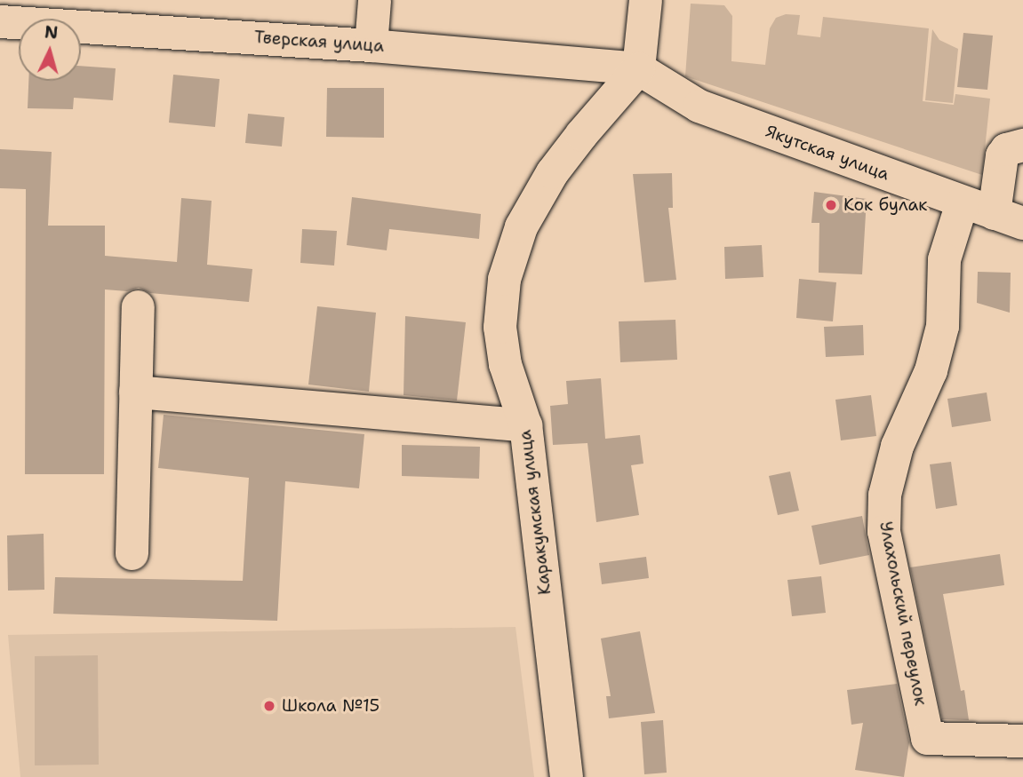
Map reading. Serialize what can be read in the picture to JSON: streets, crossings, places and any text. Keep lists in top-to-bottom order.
{
  "streets": {
    "street": [
      "Тверская улица",
      "Якутская улица",
      "Каракумская улица",
      "Улахольский переулок"
    ]
  },
  "crossings": [
    ["Тверская улица", "Якутская улица"],
    ["Тверская улица", "Каракумская улица"],
    ["Якутская улица", "Каракумская улица"],
    ["Якутская улица", "Улахольский переулок"]
  ],
  "places": ["Кок булак", "Школа №15"],
  "north": "top"
}
